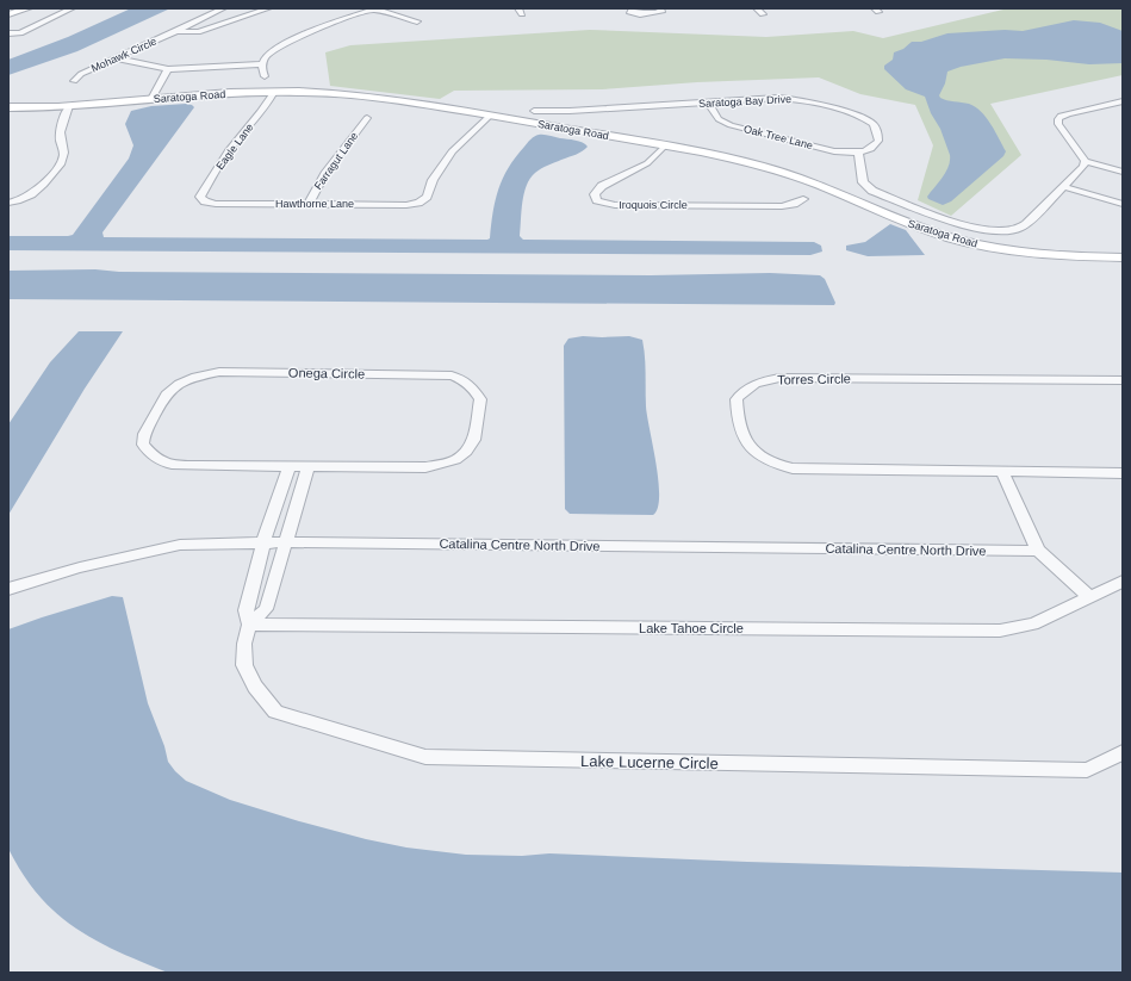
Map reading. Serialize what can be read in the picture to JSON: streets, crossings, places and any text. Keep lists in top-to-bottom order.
{
  "streets": {
    "street": [
      "Mohawk Circle",
      "Saratoga Road",
      "Saratoga Bay Drive",
      "Oak Tree Lane",
      "Eagle Lane",
      "Farragut Lane",
      "Hawthorne Lane",
      "Iroquois Circle",
      "Onega Circle",
      "Torres Circle",
      "Catalina Centre North Drive",
      "Lake Tahoe Circle",
      "Lake Lucerne Circle"
    ]
  },
  "crossings": [
    ["Saratoga Road", "Eagle Lane"],
    ["Saratoga Road", "Hawthorne Lane"],
    ["Saratoga Road", "Iroquois Circle"],
    ["Saratoga Bay Drive", "Oak Tree Lane"],
    ["Eagle Lane", "Hawthorne Lane"],
    ["Farragut Lane", "Hawthorne Lane"],
    ["Catalina Centre North Drive", "Lake Lucerne Circle"],
    ["Lake Tahoe Circle", "Lake Lucerne Circle"]
  ]
}
